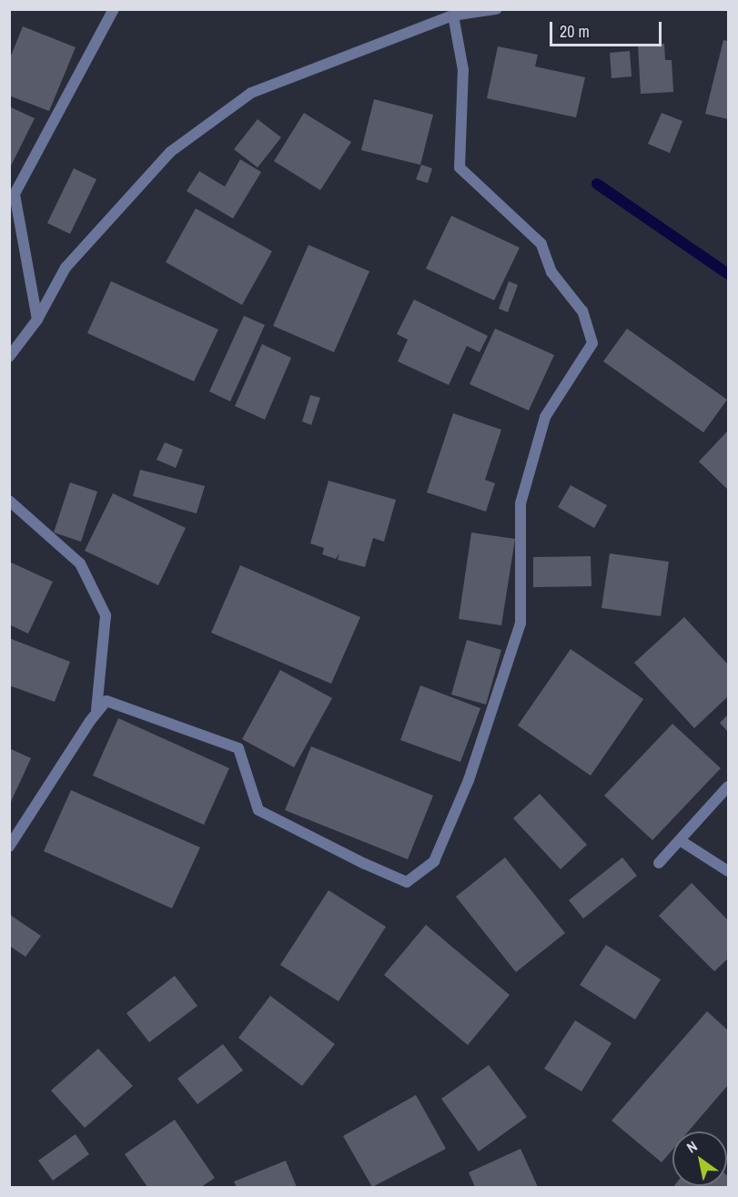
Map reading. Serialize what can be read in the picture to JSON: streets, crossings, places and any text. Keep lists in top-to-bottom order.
{
  "scale_bar": "20 m",
  "north": "top left"
}
